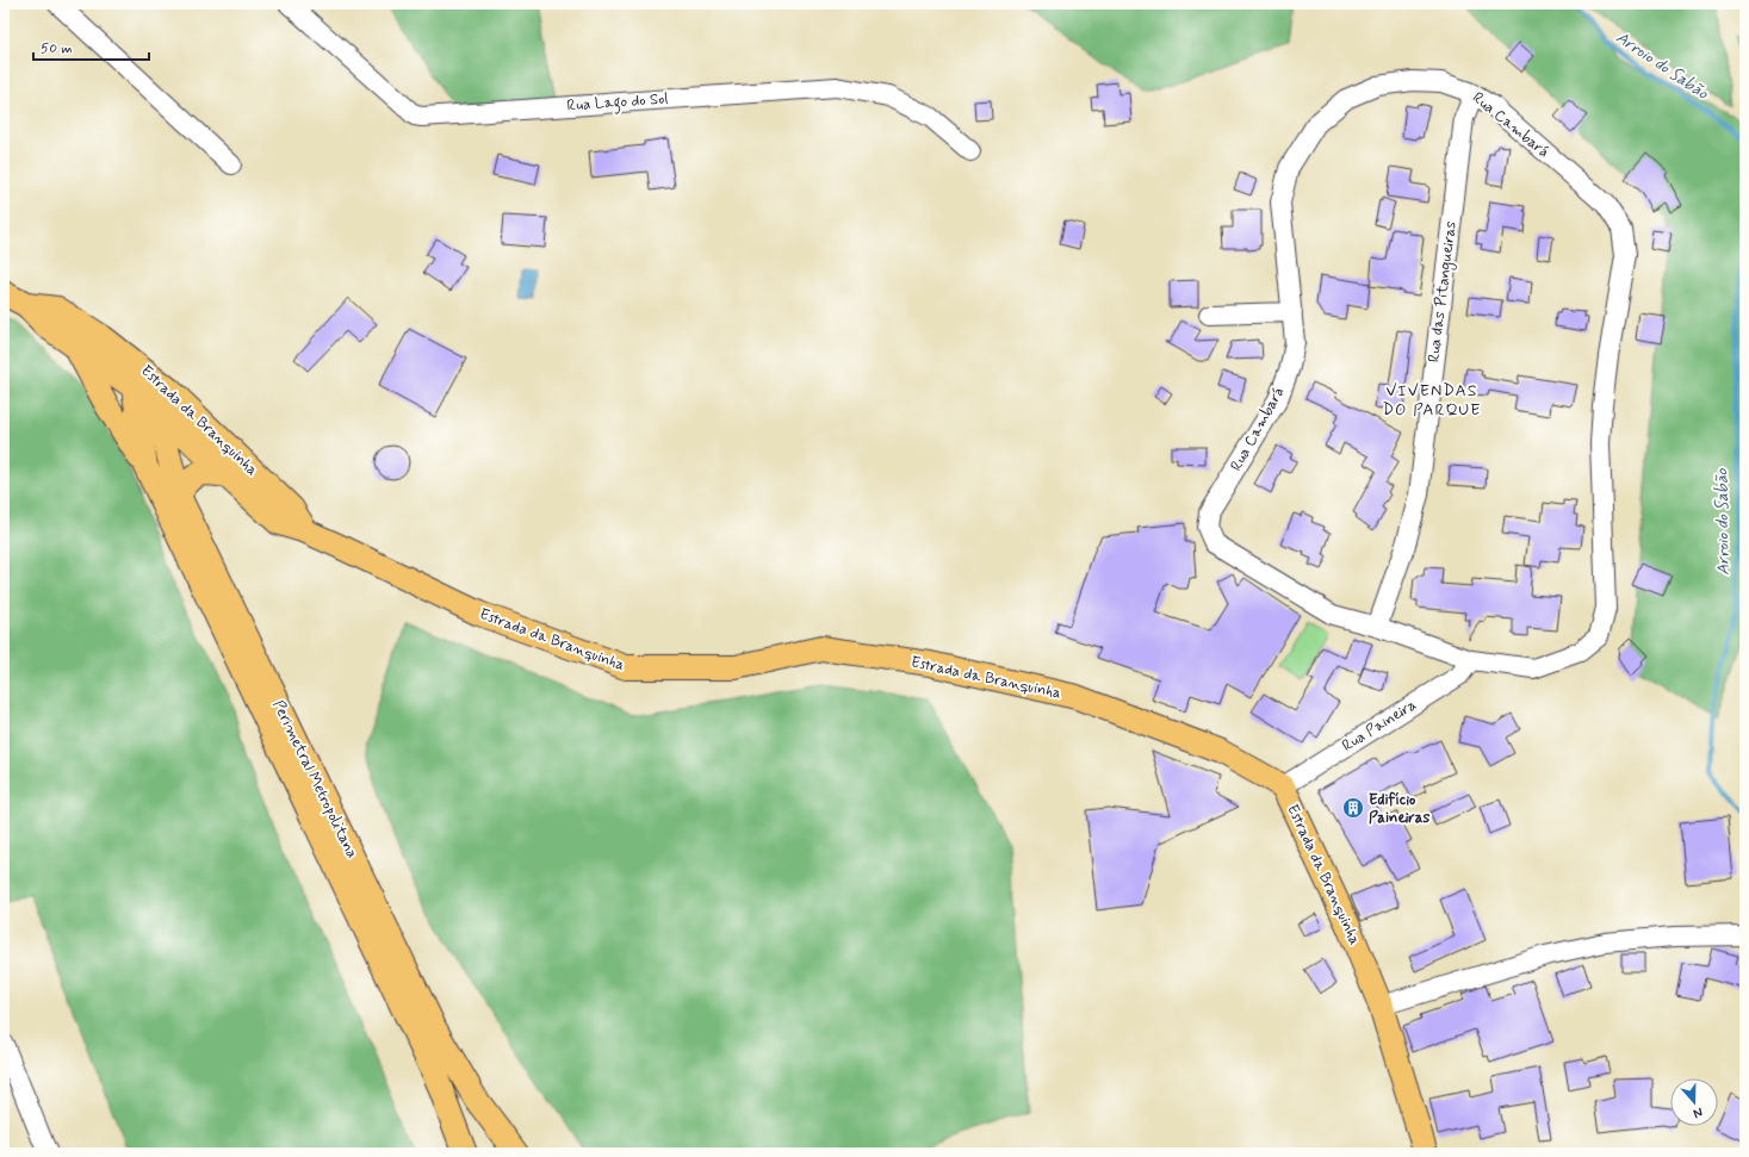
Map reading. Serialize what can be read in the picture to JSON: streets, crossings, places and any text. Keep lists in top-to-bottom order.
{
  "streets": {
    "main road": ["Estrada da Branquinha", "Perimetral Metropolitana"],
    "street": [
      "Rua Lago do Sol",
      "Rua Cambará",
      "Rua das Pitangueiras",
      "Rua Paineira"
    ]
  },
  "crossings": [
    ["Rua Cambará", "Rua das Pitangueiras"],
    ["Rua Cambará", "Rua Paineira"],
    ["Estrada da Branquinha", "Rua Paineira"],
    ["Estrada da Branquinha", "Perimetral Metropolitana"]
  ],
  "districts": ["VIVENDAS DO PARQUE"],
  "water": ["Arroio do Sabão"],
  "places": {
    "building": ["Edifício Paineiras"]
  },
  "scale_bar": "50 m",
  "north": "bottom"
}
